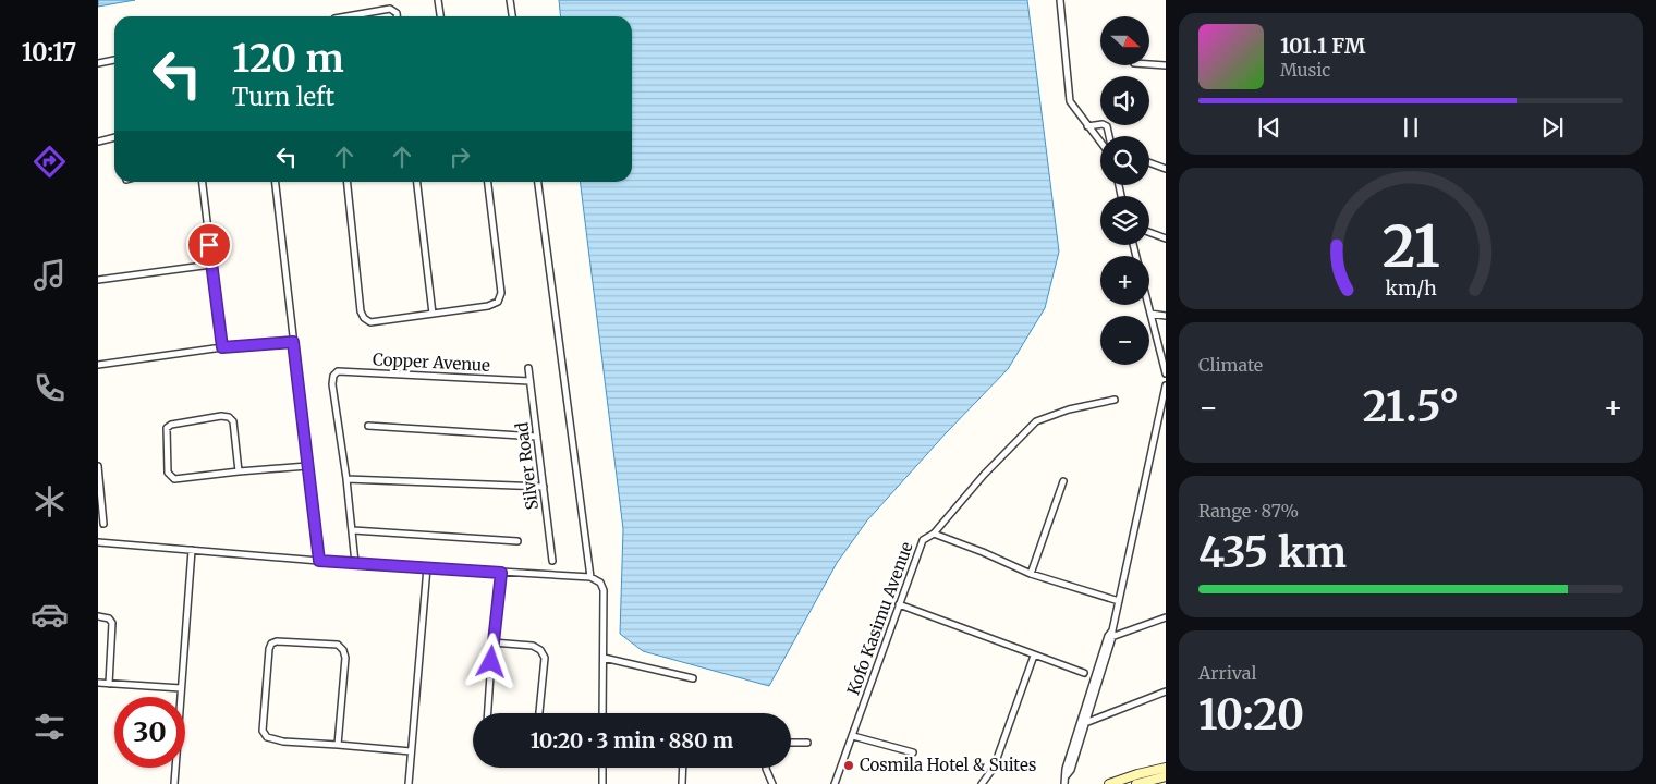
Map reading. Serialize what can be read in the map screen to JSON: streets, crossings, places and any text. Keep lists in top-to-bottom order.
{
  "streets": {
    "street": ["Copper Avenue", "Silver Road", "Kofo Kasimu Avenue"]
  },
  "crossings": [
    ["Copper Avenue", "Silver Road"]
  ],
  "places": ["Cosmila Hotel & Suites"],
  "north": "right",
  "page": {
    "tabs": "10:17",
    "map_buttons": ["+", "−"],
    "turn": ["120 m", "Turn left"],
    "song": ["101.1 FM", "Music"],
    "tile": [
      "Climate",
      ["Range · 87%", "435 km"],
      ["Arrival", "10:20"]
    ],
    "heat": ["−", "21.5°", "+"],
    "limit": "30",
    "trip": "10:20 · 3 min · 880 m",
    "gauge": ["21", "km/h"]
  }
}
